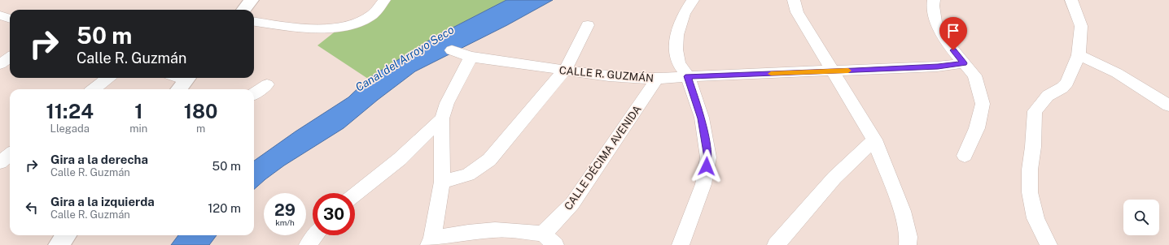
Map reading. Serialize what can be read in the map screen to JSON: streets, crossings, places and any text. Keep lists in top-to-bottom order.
{
  "streets": {
    "street": ["CALLE R. GUZMÁN", "CALLE DÉCIMA AVENIDA"]
  },
  "crossings": [
    ["CALLE R. GUZMÁN", "CALLE DÉCIMA AVENIDA"]
  ],
  "water": ["Canal del Arroyo Seco"],
  "page": {
    "turn": ["50 m", "Calle R. Guzmán"],
    "eta": [
      "11:24",
      "Llegada",
      "1",
      "min",
      "180",
      "m"
    ],
    "list": [
      {
        "name": "Gira a la derecha",
        "note": "Calle R. Guzmán",
        "value": "50 m"
      },
      {
        "name": "Gira a la izquierda",
        "note": "Calle R. Guzmán",
        "value": "120 m"
      }
    ],
    "speed": "29 km/h",
    "limit": "30"
  }
}
